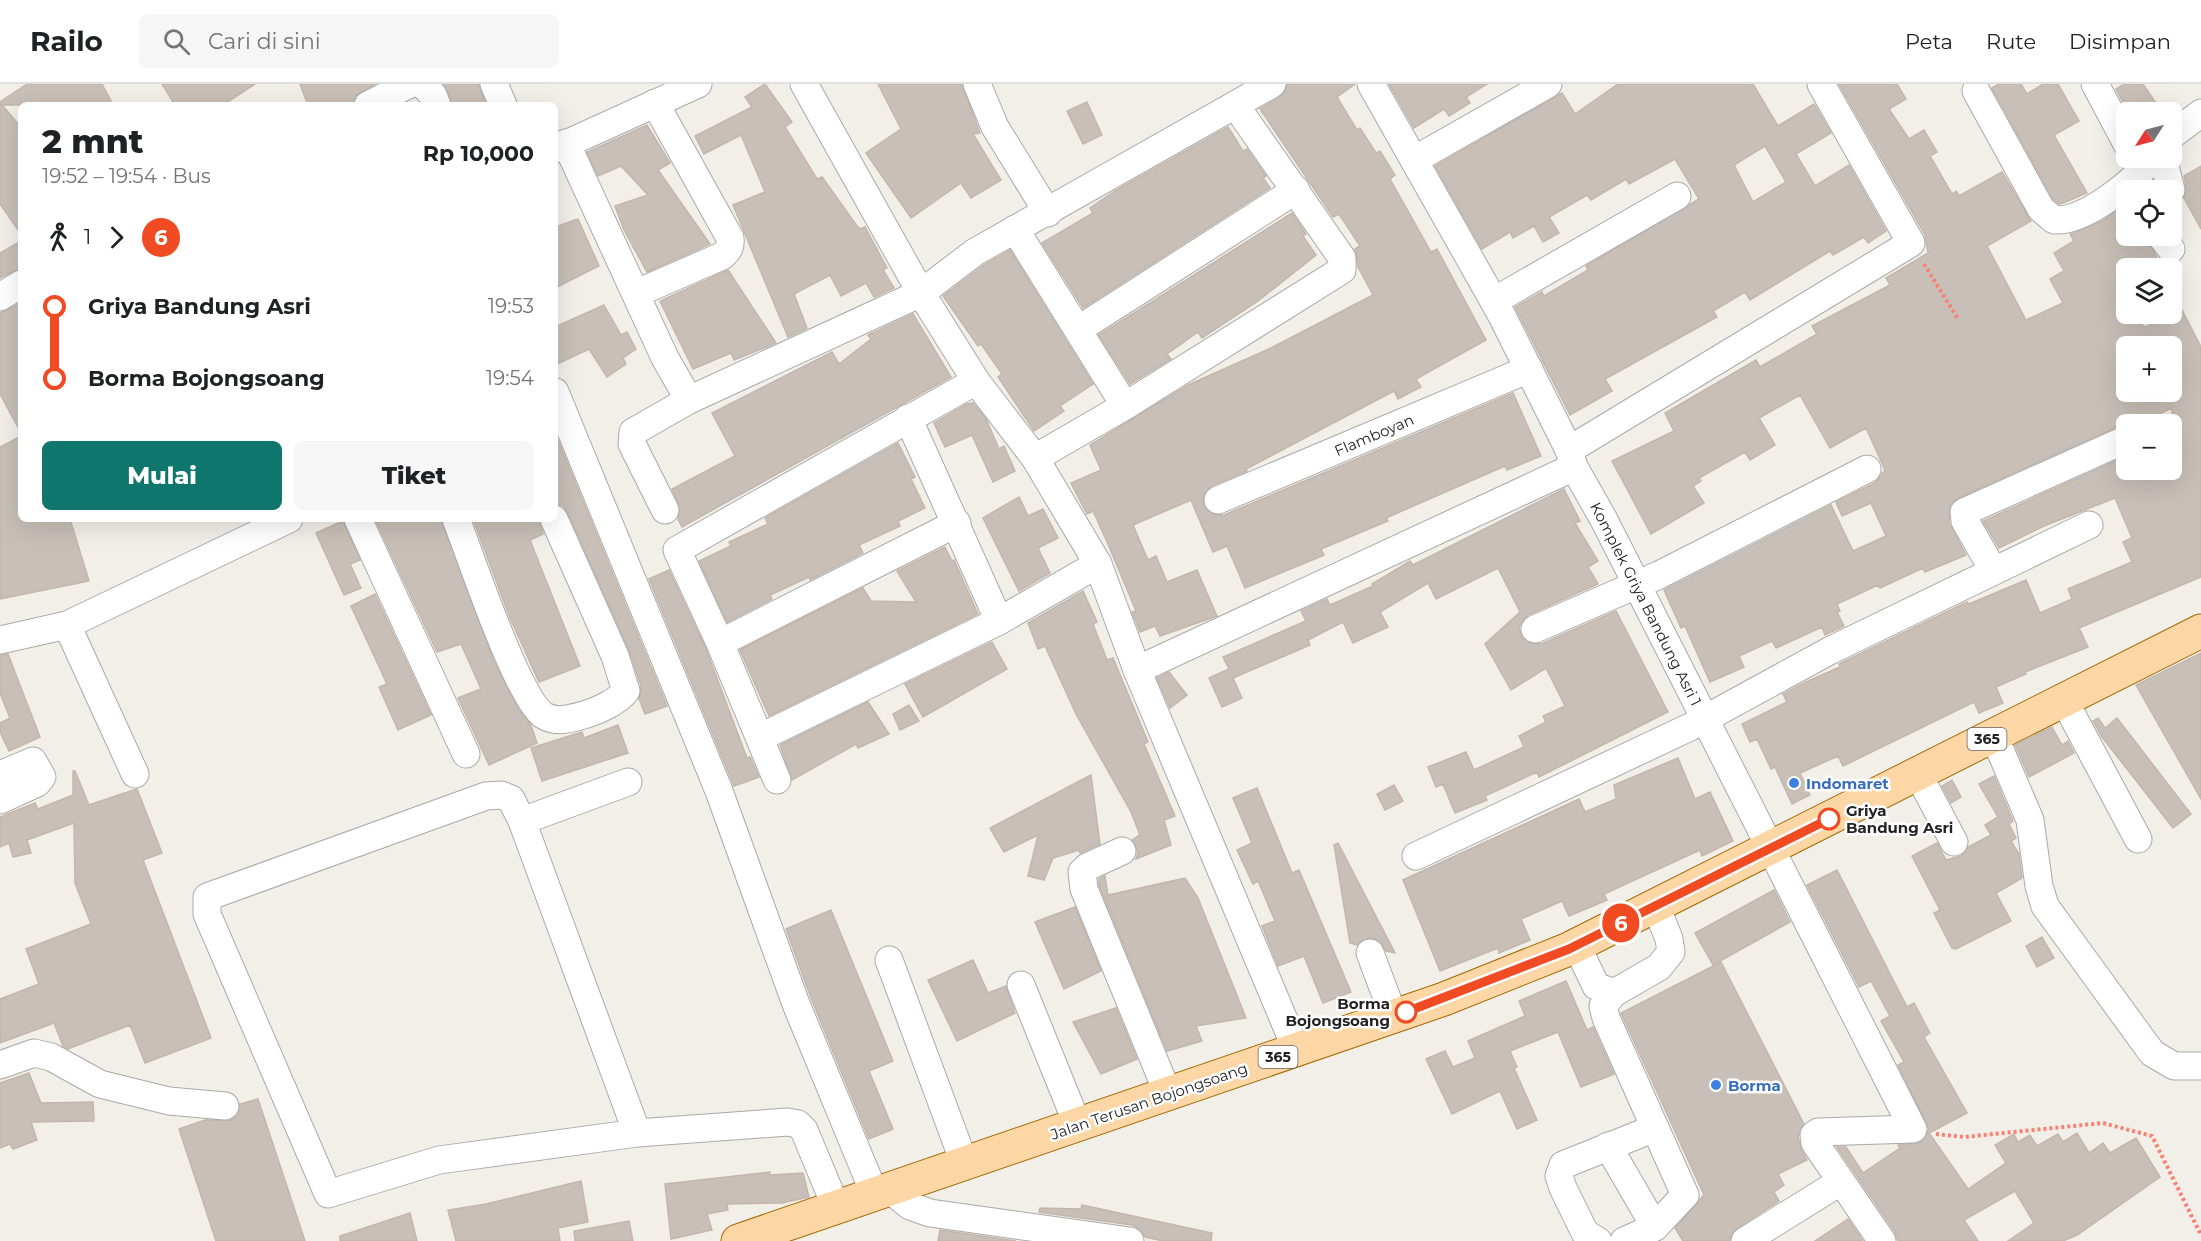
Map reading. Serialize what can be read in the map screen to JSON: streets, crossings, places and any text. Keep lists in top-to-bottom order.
{
  "streets": {
    "main road": ["365", "Jalan Terusan Bojongsoang"],
    "street": ["Flamboyan", "Komplek Griya Bandung Asri 1"]
  },
  "crossings": [
    ["Flamboyan", "Komplek Griya Bandung Asri 1"],
    ["Komplek Griya Bandung Asri 1", "Jalan Terusan Bojongsoang"]
  ],
  "places": [
    "Indomaret",
    "Griya Bandung Asri",
    "Borma Bojongsoang",
    "Borma"
  ],
  "lines": ["bus line 6"],
  "north": "bottom left",
  "page": {
    "header": "Railo",
    "search": "Cari di sini",
    "nav": ["Peta", "Rute", "Disimpan"],
    "on_map": "6",
    "map_buttons": ["+", "−"],
    "heading": ["2 mnt", "19:52 – 19:54 · Bus", "Rp 10,000"],
    "legs": ["1", "6"],
    "list": [
      {
        "name": "Griya Bandung Asri",
        "value": "19:53"
      },
      {
        "name": "Borma Bojongsoang",
        "value": "19:54"
      }
    ],
    "buttons": ["Mulai", "Tiket"]
  }
}
